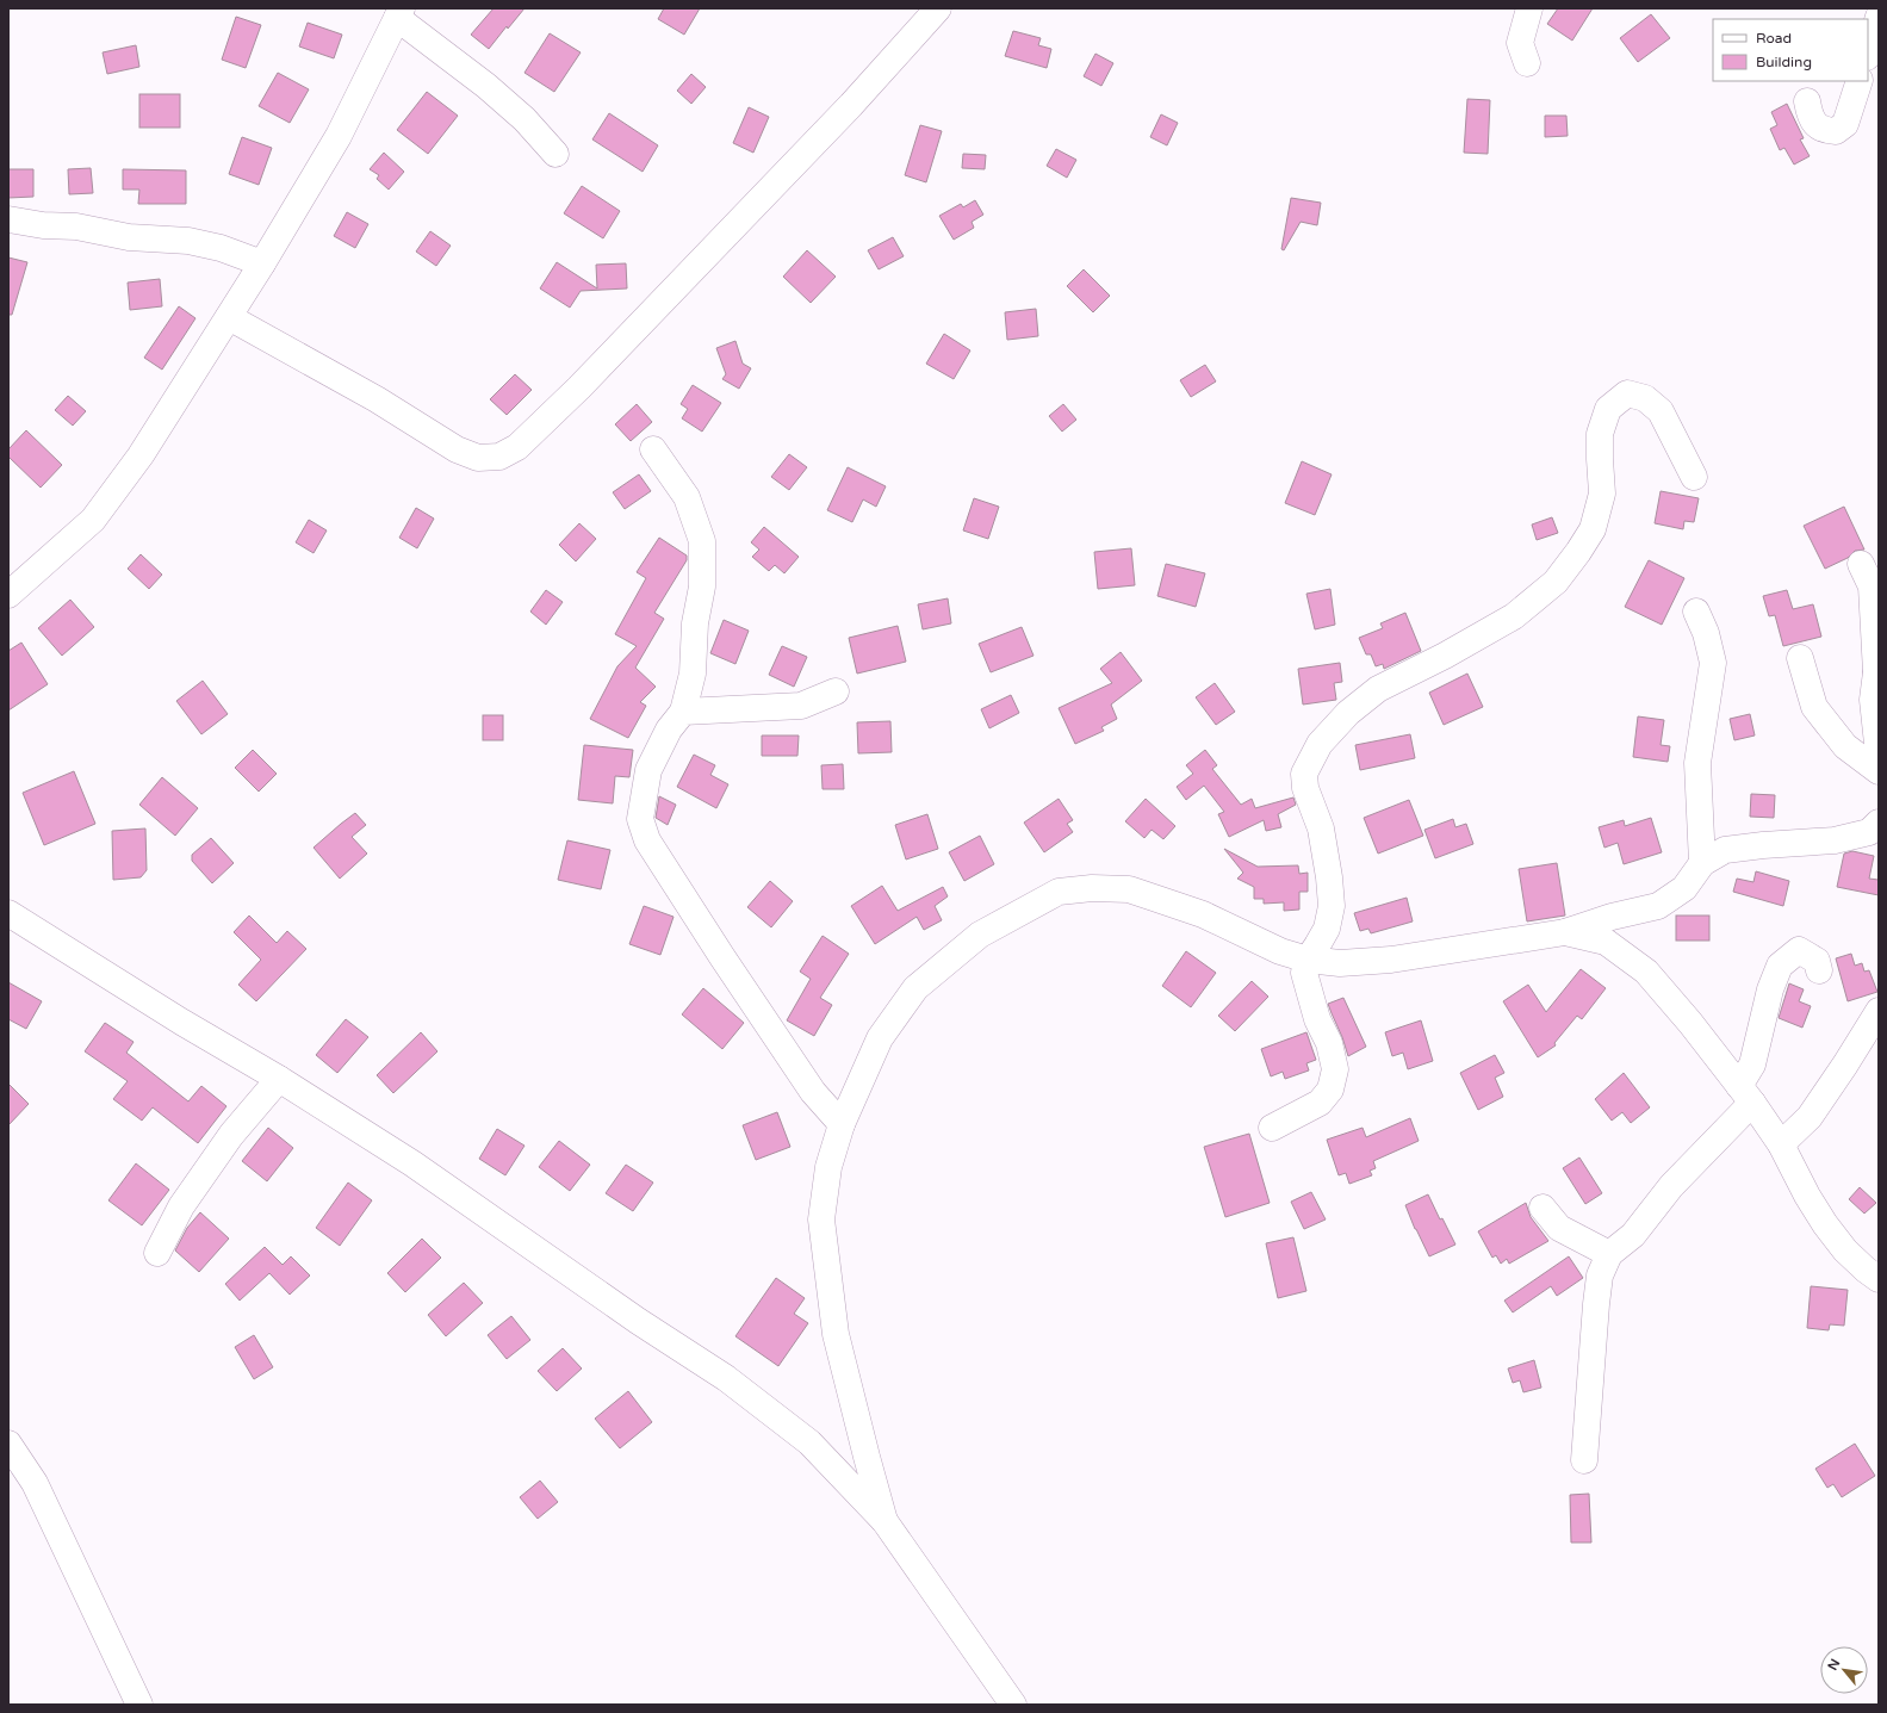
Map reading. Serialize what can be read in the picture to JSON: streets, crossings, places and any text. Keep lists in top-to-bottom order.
{
  "legend": ["Road", "Building"],
  "north": "top left"
}
